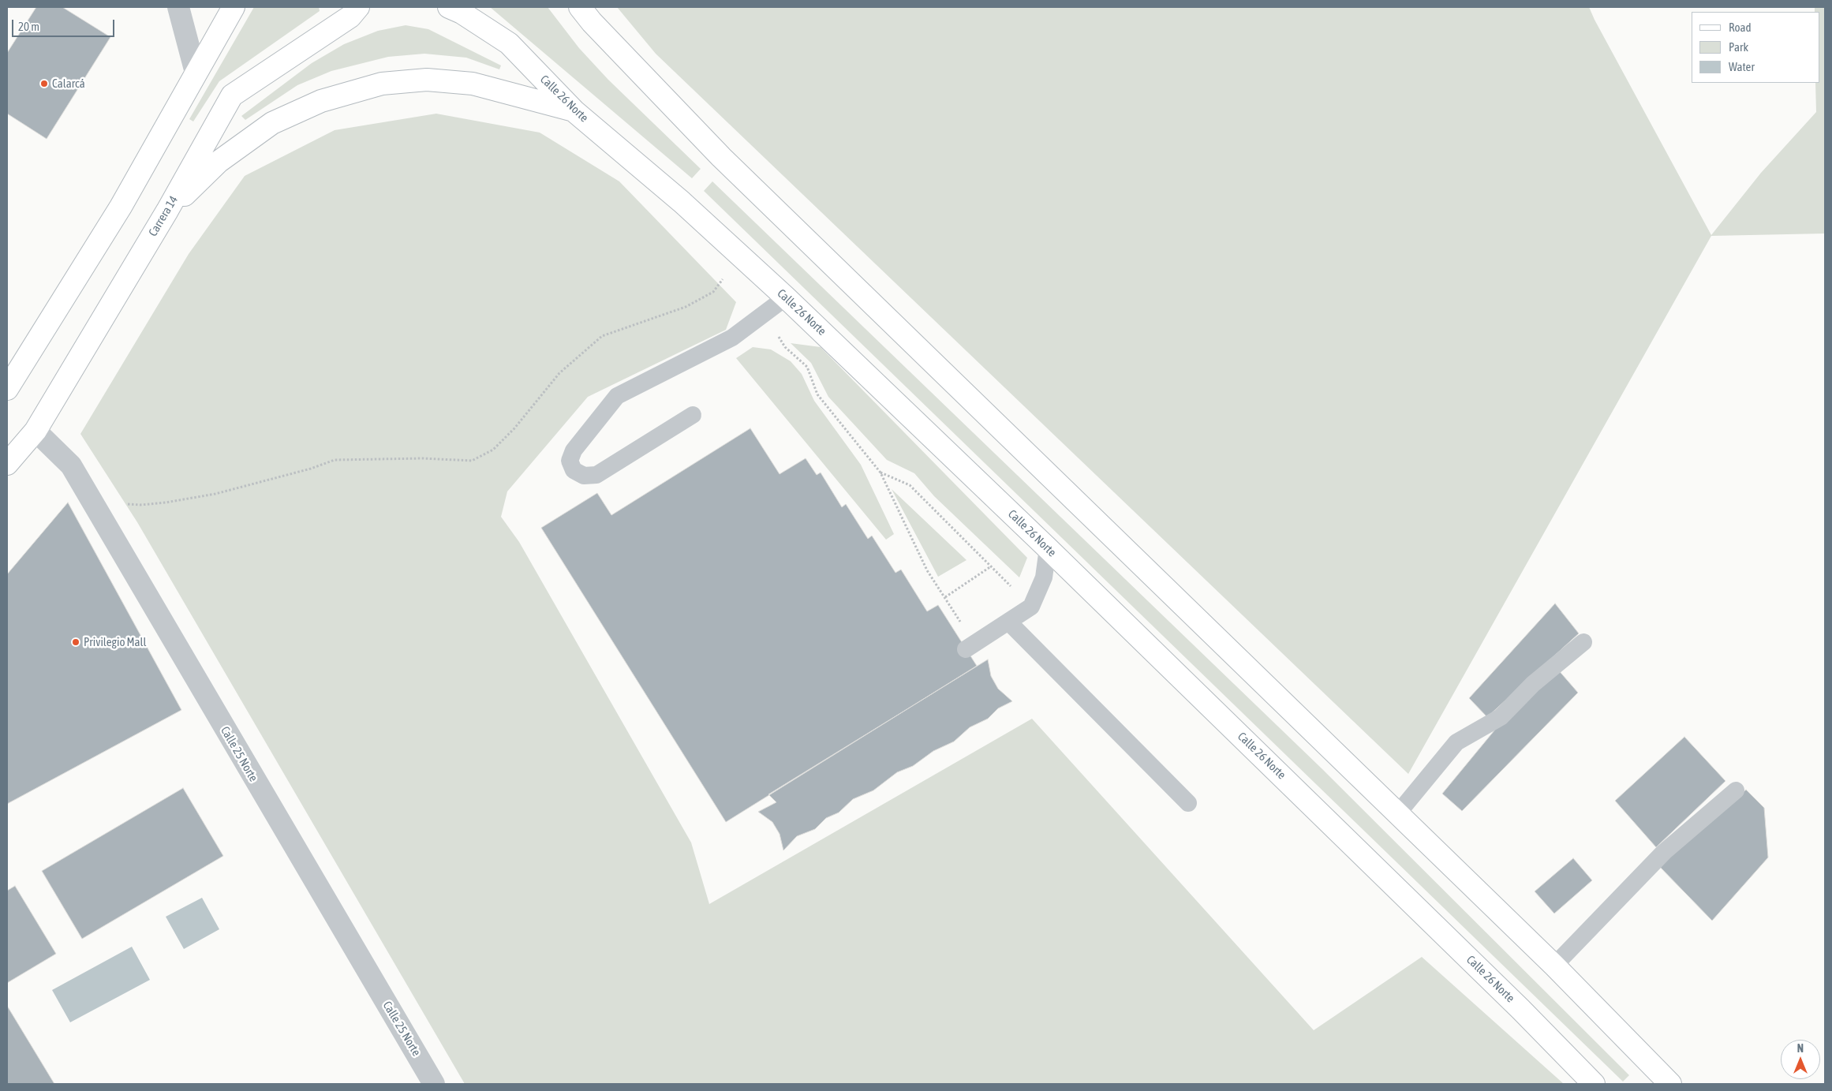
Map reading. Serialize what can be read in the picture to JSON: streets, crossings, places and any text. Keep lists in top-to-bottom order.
{
  "streets": {
    "street": ["Calle 26 Norte", "Carrera 14", "Calle 25 Norte"]
  },
  "crossings": [
    ["Carrera 14", "Calle 25 Norte"]
  ],
  "places": ["Calarcá", "Privilegio Mall"],
  "legend": ["Road", "Park", "Water"],
  "scale_bar": "20 m",
  "north": "top"
}
